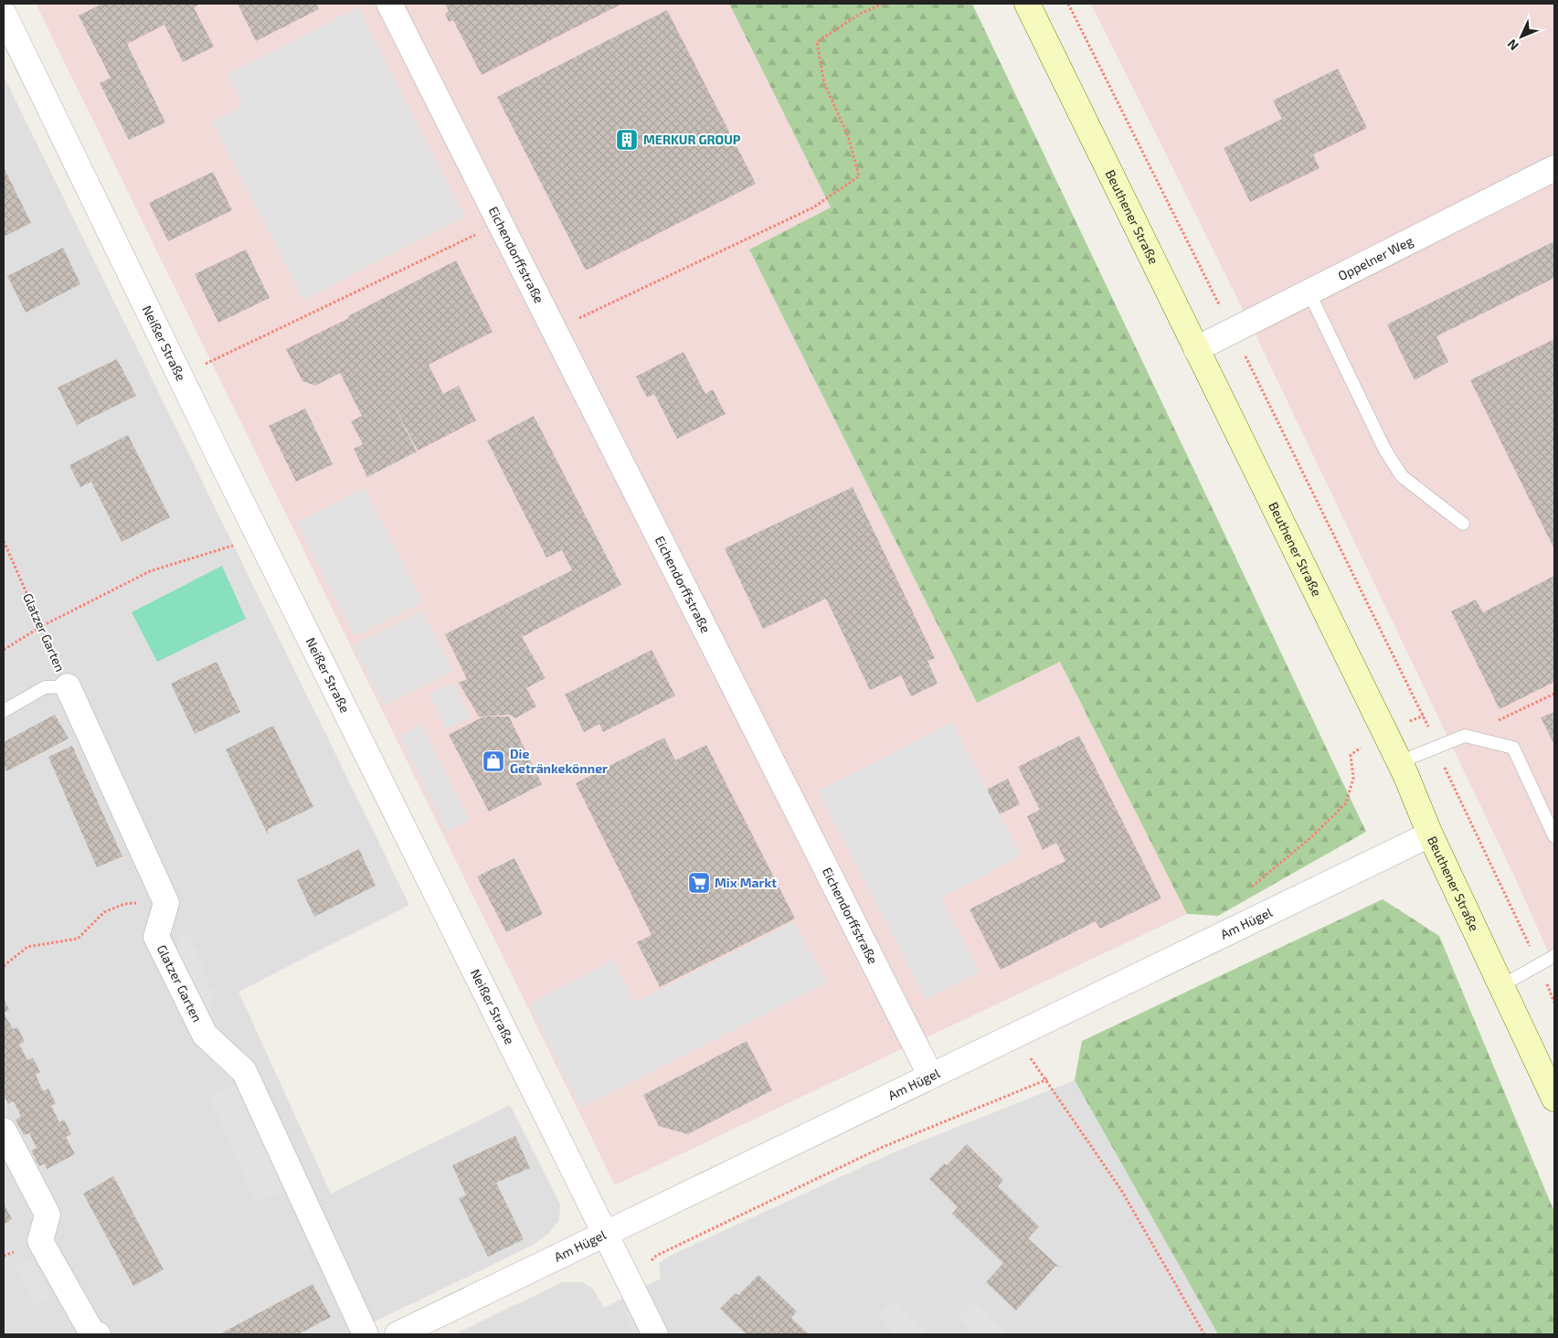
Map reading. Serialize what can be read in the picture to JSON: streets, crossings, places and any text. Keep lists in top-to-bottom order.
{
  "streets": {
    "main road": ["Beuthener Straße"],
    "street": [
      "Eichendorffstraße",
      "Oppelner Weg",
      "Neißer Straße",
      "Glatzer Garten",
      "Am Hügel"
    ]
  },
  "crossings": [
    ["Beuthener Straße", "Oppelner Weg"],
    ["Beuthener Straße", "Am Hügel"],
    ["Eichendorffstraße", "Am Hügel"],
    ["Neißer Straße", "Am Hügel"]
  ],
  "places": {
    "building": ["MERKUR GROUP"],
    "shop": ["Die Getränkekönner"],
    "supermarket": ["Mix Markt"]
  },
  "north": "bottom left"
}
